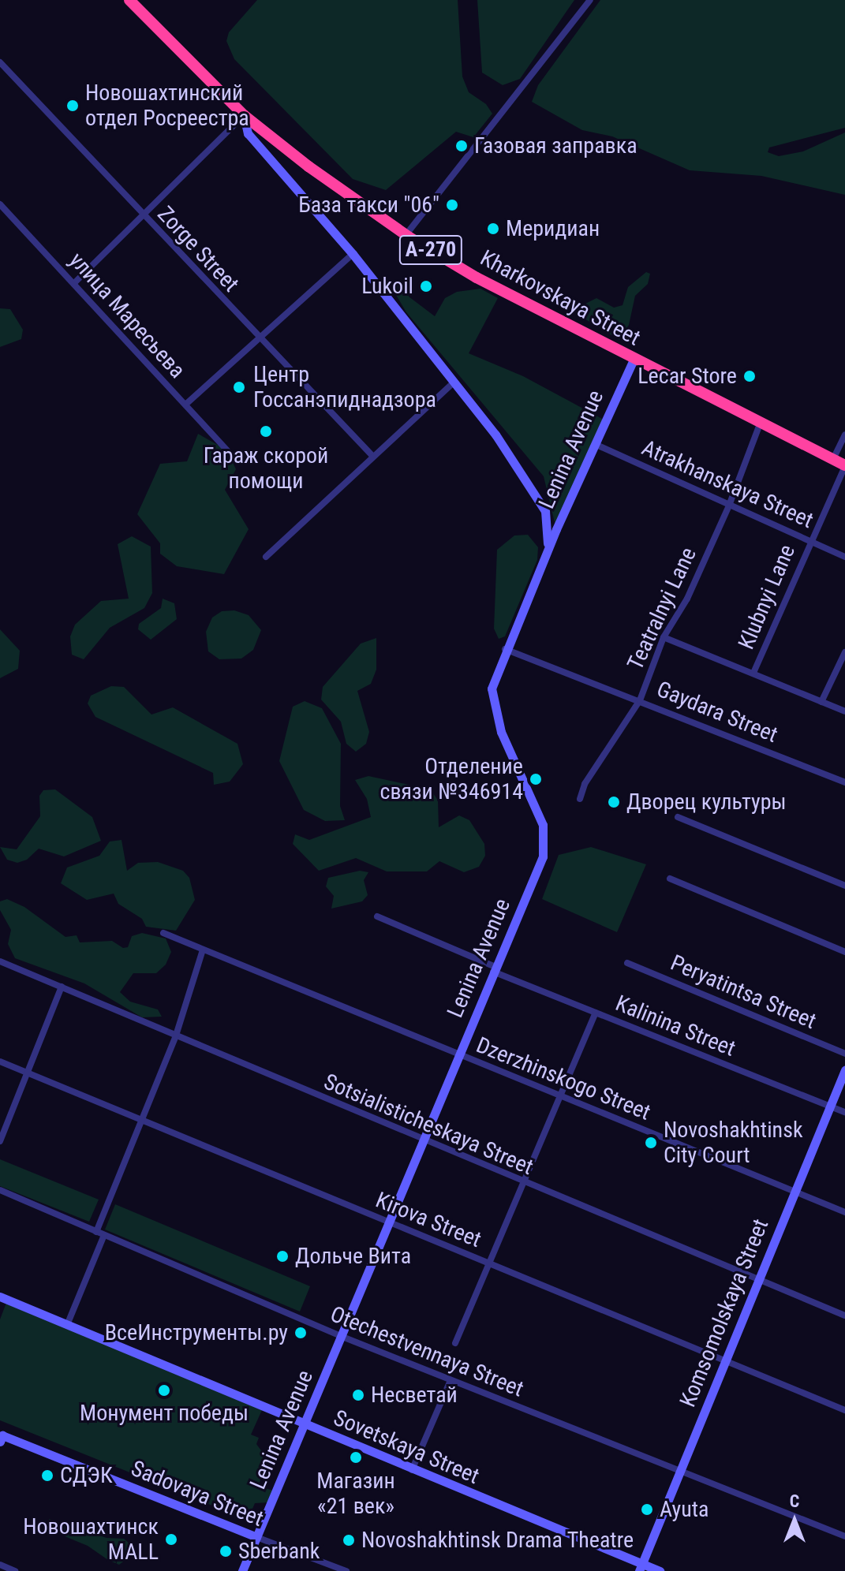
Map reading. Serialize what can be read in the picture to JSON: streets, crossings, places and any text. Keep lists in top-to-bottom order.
{
  "streets": {
    "highway": ["А-270", "Kharkovskaya Street"],
    "main road": [
      "Lenina Avenue",
      "Komsomolskaya Street",
      "Sovetskaya Street",
      "Sadovaya Street"
    ],
    "street": [
      "Zorge Street",
      "улица Маресьева",
      "Atrakhanskaya Street",
      "Klubnyi Lane",
      "Teatralnyi Lane",
      "Gaydara Street",
      "Peryatintsa Street",
      "Kalinina Street",
      "Dzerzhinskogo Street",
      "Sotsialisticheskaya Street",
      "Kirova Street",
      "Otechestvennaya Street"
    ]
  },
  "crossings": [
    ["Kharkovskaya Street", "Lenina Avenue"],
    ["Kharkovskaya Street", "Klubnyi Lane"],
    ["Kharkovskaya Street", "Teatralnyi Lane"],
    ["Lenina Avenue", "Atrakhanskaya Street"],
    ["Lenina Avenue", "Gaydara Street"],
    ["Lenina Avenue", "Kalinina Street"],
    ["Lenina Avenue", "Dzerzhinskogo Street"],
    ["Lenina Avenue", "Sotsialisticheskaya Street"],
    ["Lenina Avenue", "Kirova Street"],
    ["Lenina Avenue", "Otechestvennaya Street"],
    ["Lenina Avenue", "Sovetskaya Street"],
    ["Lenina Avenue", "Sadovaya Street"],
    ["Atrakhanskaya Street", "Klubnyi Lane"],
    ["Atrakhanskaya Street", "Teatralnyi Lane"],
    ["Teatralnyi Lane", "Gaydara Street"],
    ["Kalinina Street", "Komsomolskaya Street"],
    ["Dzerzhinskogo Street", "Komsomolskaya Street"],
    ["Sotsialisticheskaya Street", "Komsomolskaya Street"],
    ["Kirova Street", "Komsomolskaya Street"],
    ["Komsomolskaya Street", "Otechestvennaya Street"],
    ["Komsomolskaya Street", "Sovetskaya Street"]
  ],
  "places": [
    "Новошахтинский отдел Росреестра",
    "Газовая заправка",
    "База такси \"06\"",
    "Меридиан",
    "Lukoil",
    "Lecar Store",
    "Центр Госсанэпиднадзора",
    "Гараж скорой помощи",
    "Отделение связи №346914",
    "Дворец культуры",
    "Novoshakhtinsk City Court",
    "Дольче Вита",
    "ВсеИнструменты.ру",
    "Монумент победы",
    "Несветай",
    "Магазин «21 век»",
    "СДЭК",
    "Ayuta",
    "Новошахтинск MALL",
    "Novoshakhtinsk Drama Theatre",
    "Sberbank"
  ],
  "north": "top"
}
